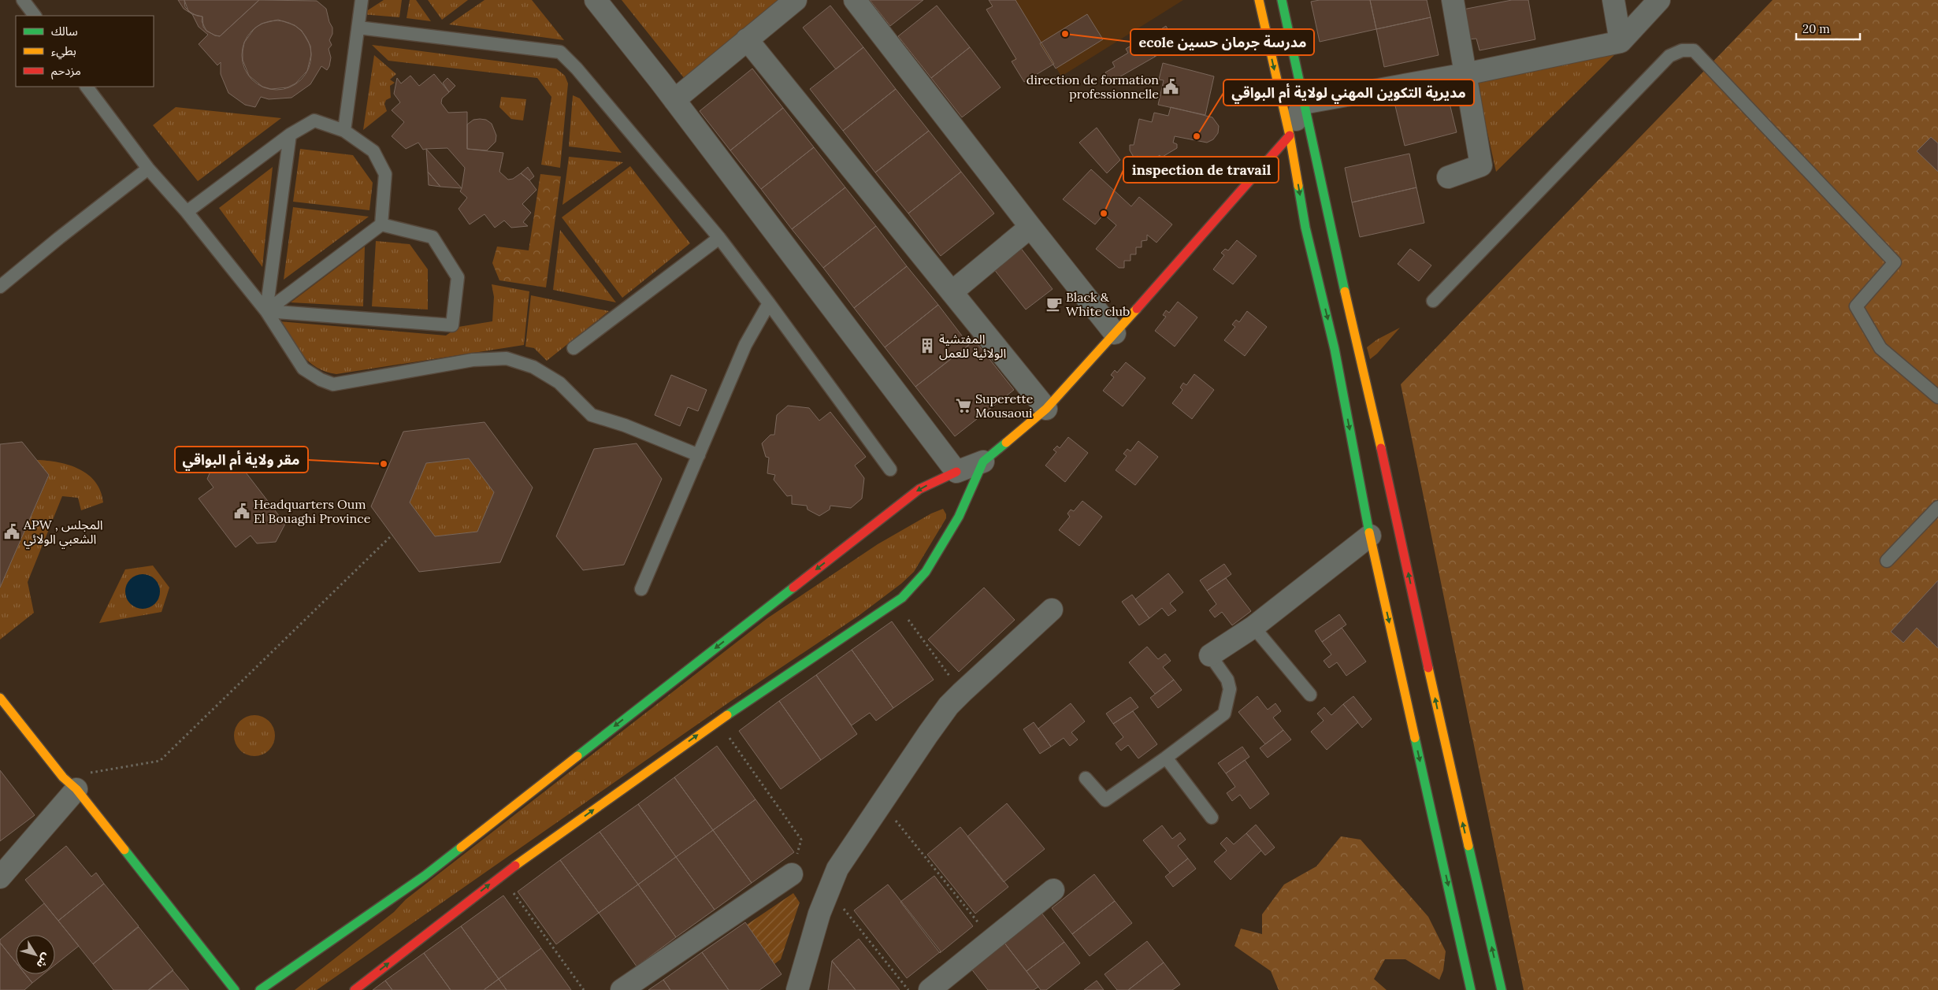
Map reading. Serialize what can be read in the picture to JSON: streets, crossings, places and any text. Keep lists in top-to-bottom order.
{
  "places": {
    "other": [
      "ecole مدرسة جرمان حسين",
      "مديرية التكوين المهني لولاية أم البواقي",
      "inspection de travail",
      "مقر ولاية أم البواقي"
    ],
    "public building": ["direction de formation professionnelle", "Headquarters Oum El Bouaghi Province", "APW , المجلس الشعبي الولائي"],
    "cafe": ["Black & White club"],
    "building": ["المفتشية الولائية للعمل"],
    "supermarket": ["Superette Mousaoui"]
  },
  "legend": ["سالك", "بطيء", "مزدحم"],
  "scale_bar": "20 m",
  "north": "bottom right"
}
